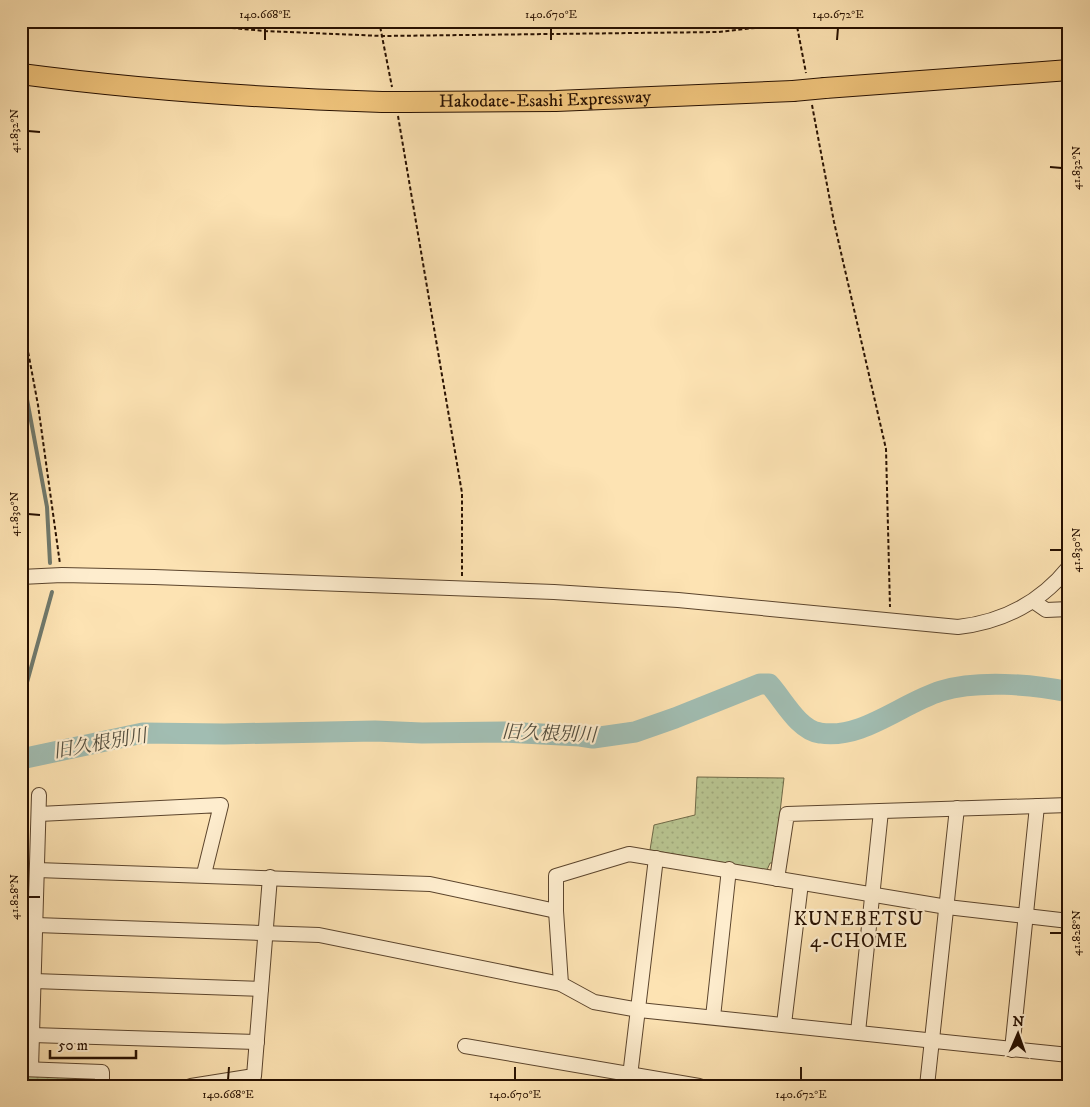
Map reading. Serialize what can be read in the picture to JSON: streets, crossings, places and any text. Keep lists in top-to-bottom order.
{
  "streets": {
    "highway": ["Hakodate-Esashi Expressway"]
  },
  "districts": ["KUNEBETSU 4-CHOME"],
  "water": ["旧久根別川"],
  "scale_bar": "50 m",
  "north": "top",
  "coordinates": [
    "140.668°E",
    "140.670°E",
    "140.672°E",
    "41.832°N",
    "41.830°N",
    "41.828°N"
  ]
}
